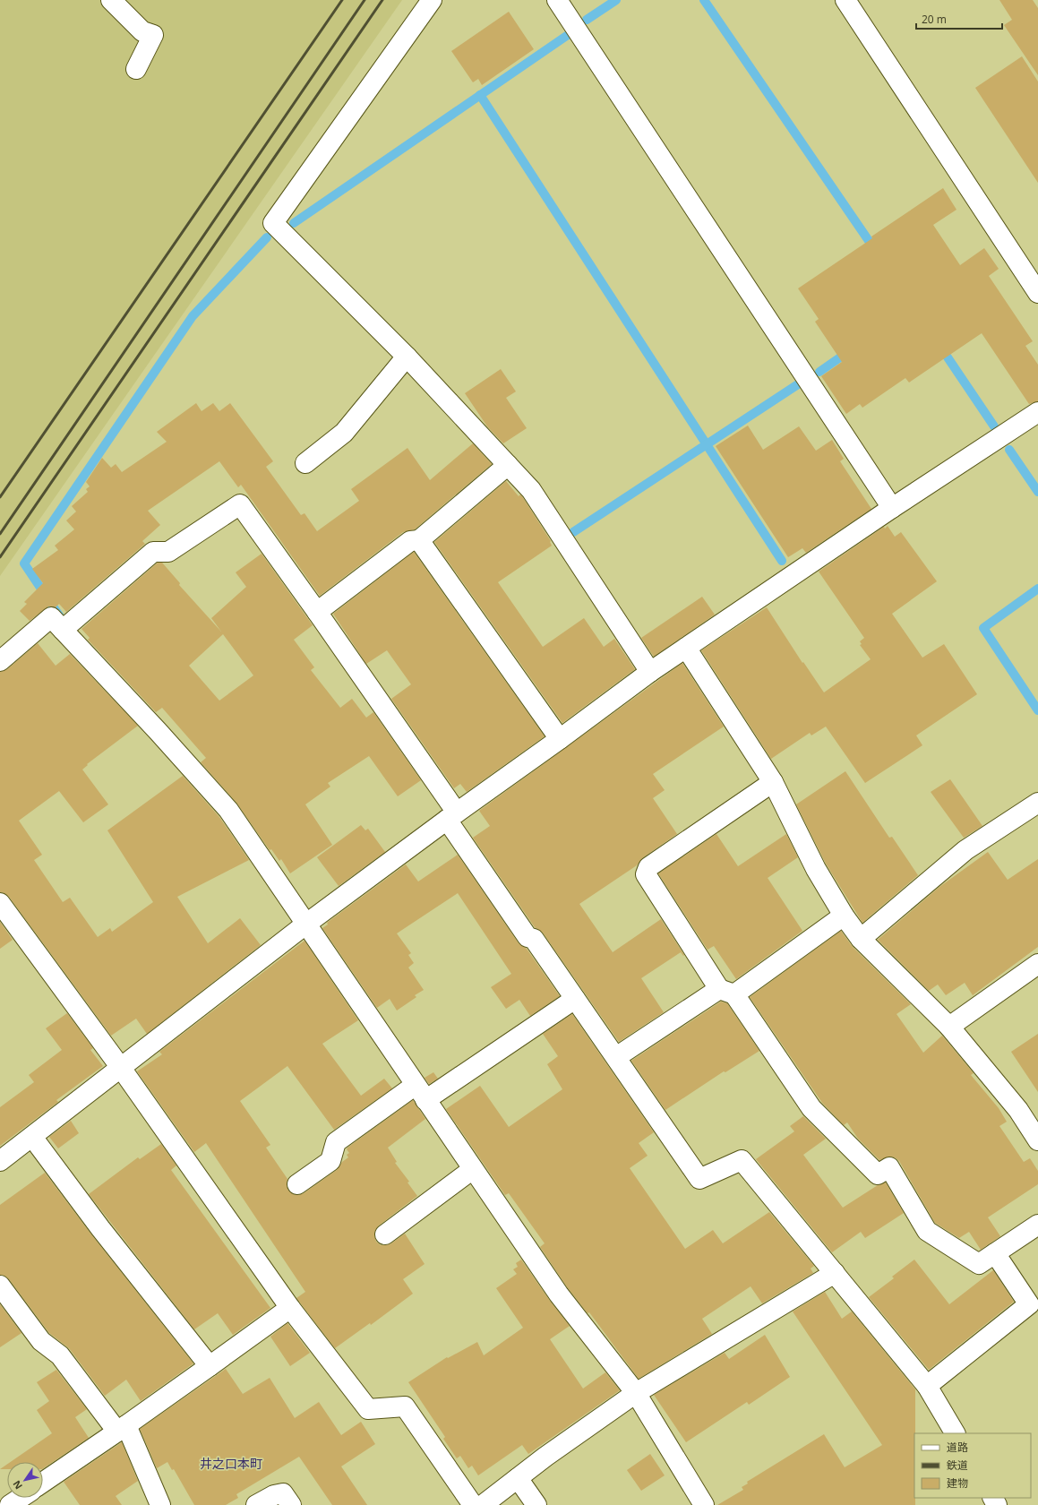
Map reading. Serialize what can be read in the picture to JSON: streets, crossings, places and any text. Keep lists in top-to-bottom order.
{
  "districts": ["井之口本町"],
  "legend": ["道路", "鉄道", "建物"],
  "scale_bar": "20 m",
  "north": "bottom left"
}
